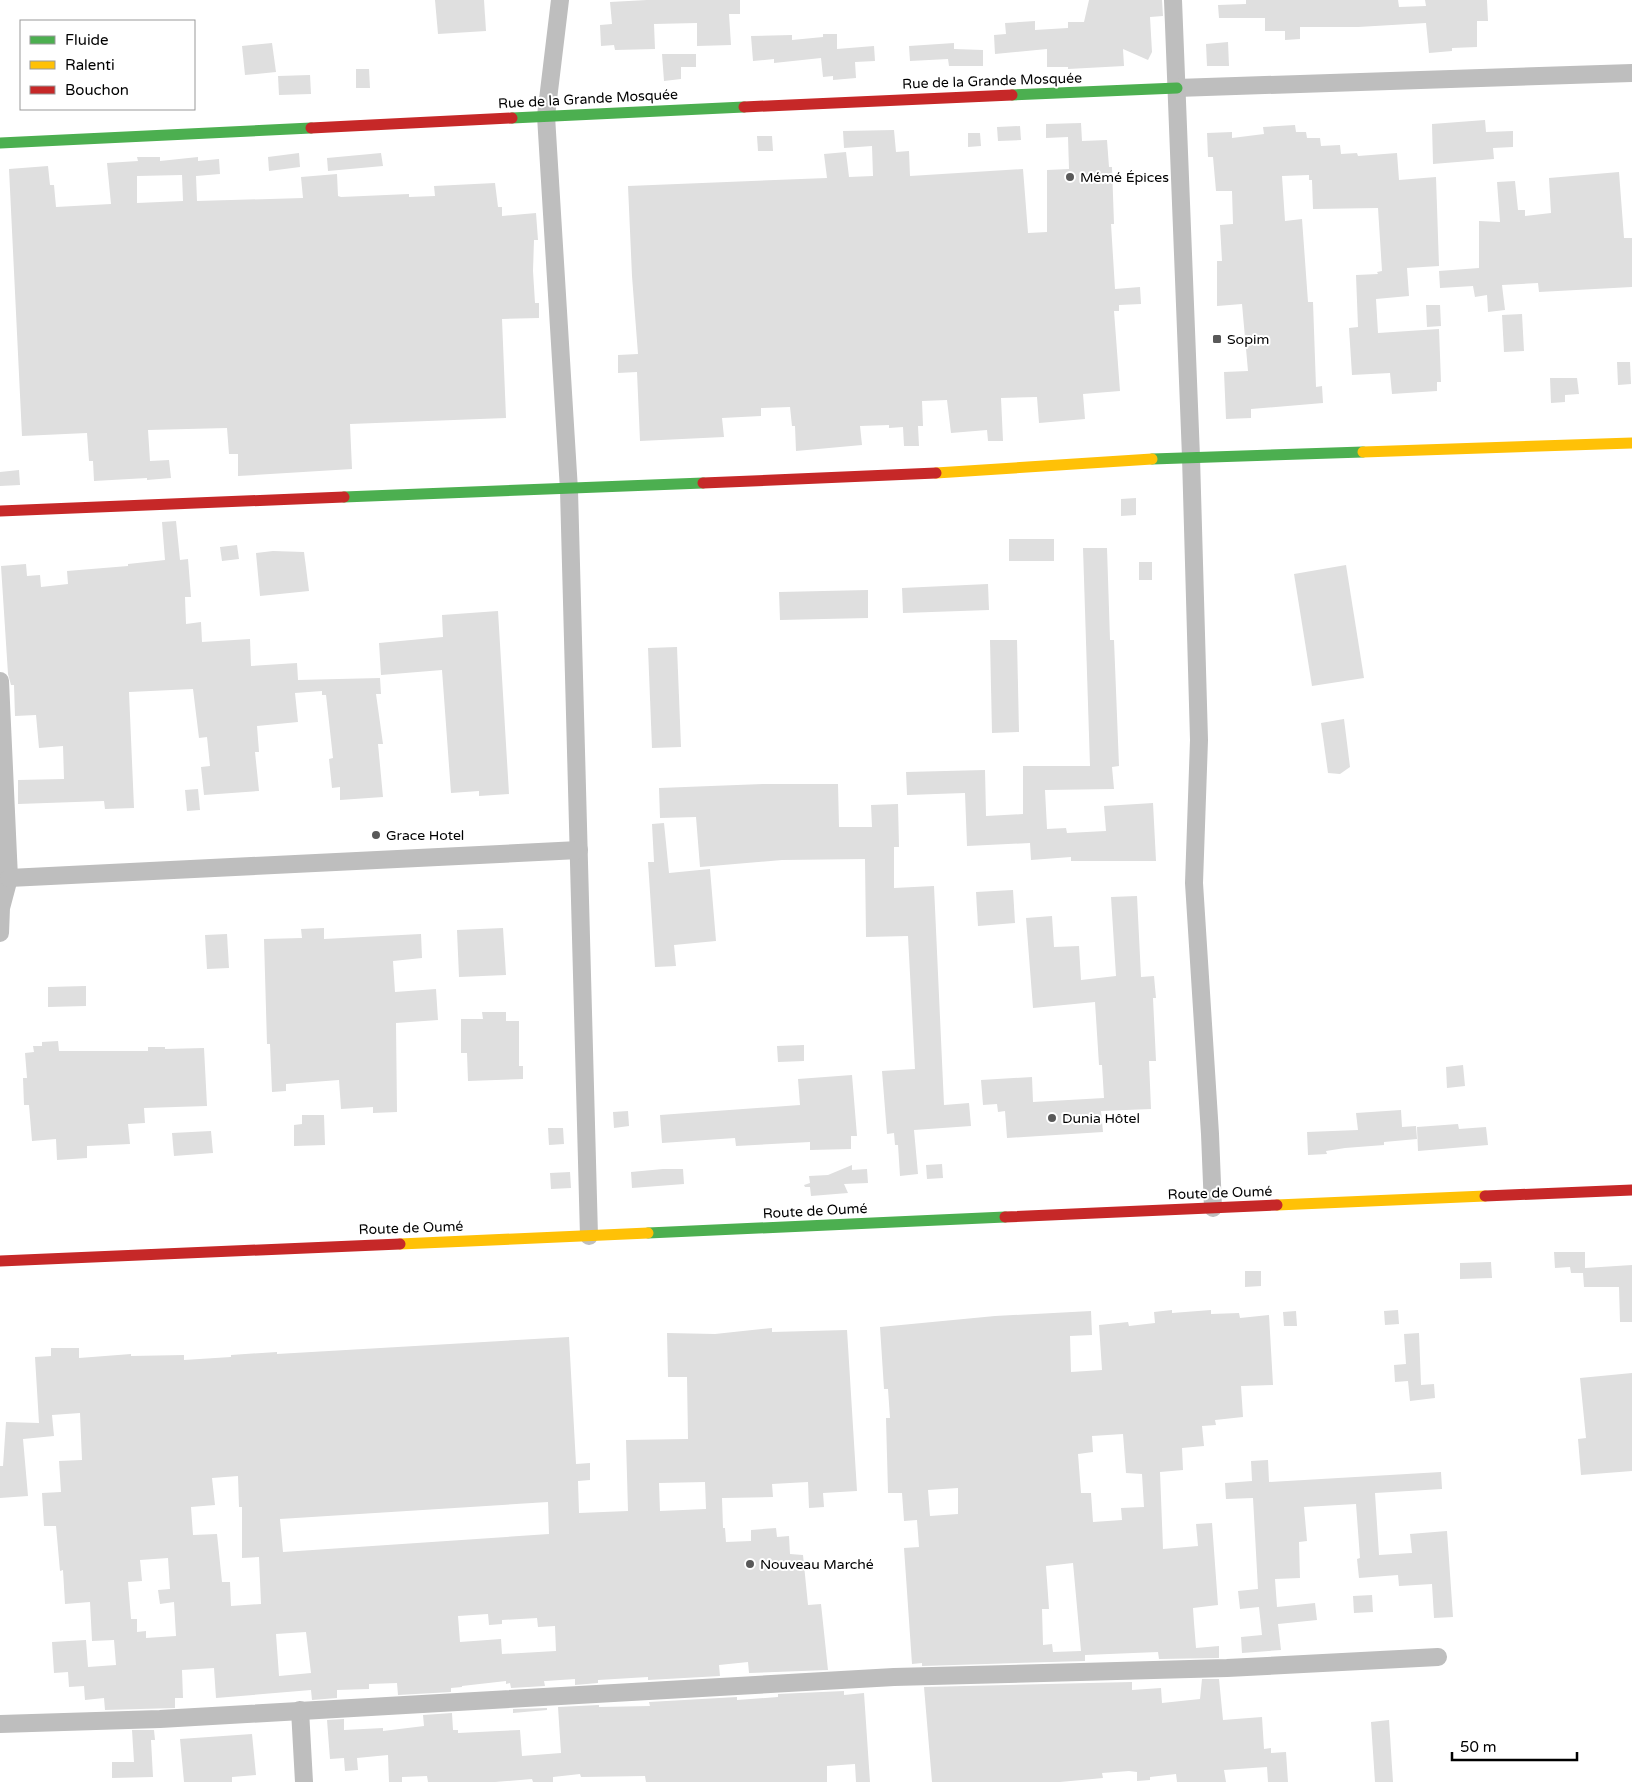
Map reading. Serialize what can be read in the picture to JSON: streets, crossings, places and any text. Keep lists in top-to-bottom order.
{
  "streets": {
    "street": ["Rue de la Grande Mosquée", "Route de Oumé"]
  },
  "places": {
    "other": [
      "Mémé Épices",
      "Grace Hotel",
      "Dunia Hôtel",
      "Nouveau Marché"
    ],
    "transit": ["Sopim"]
  },
  "legend": ["Fluide", "Ralenti", "Bouchon"],
  "scale_bar": "50 m"
}
